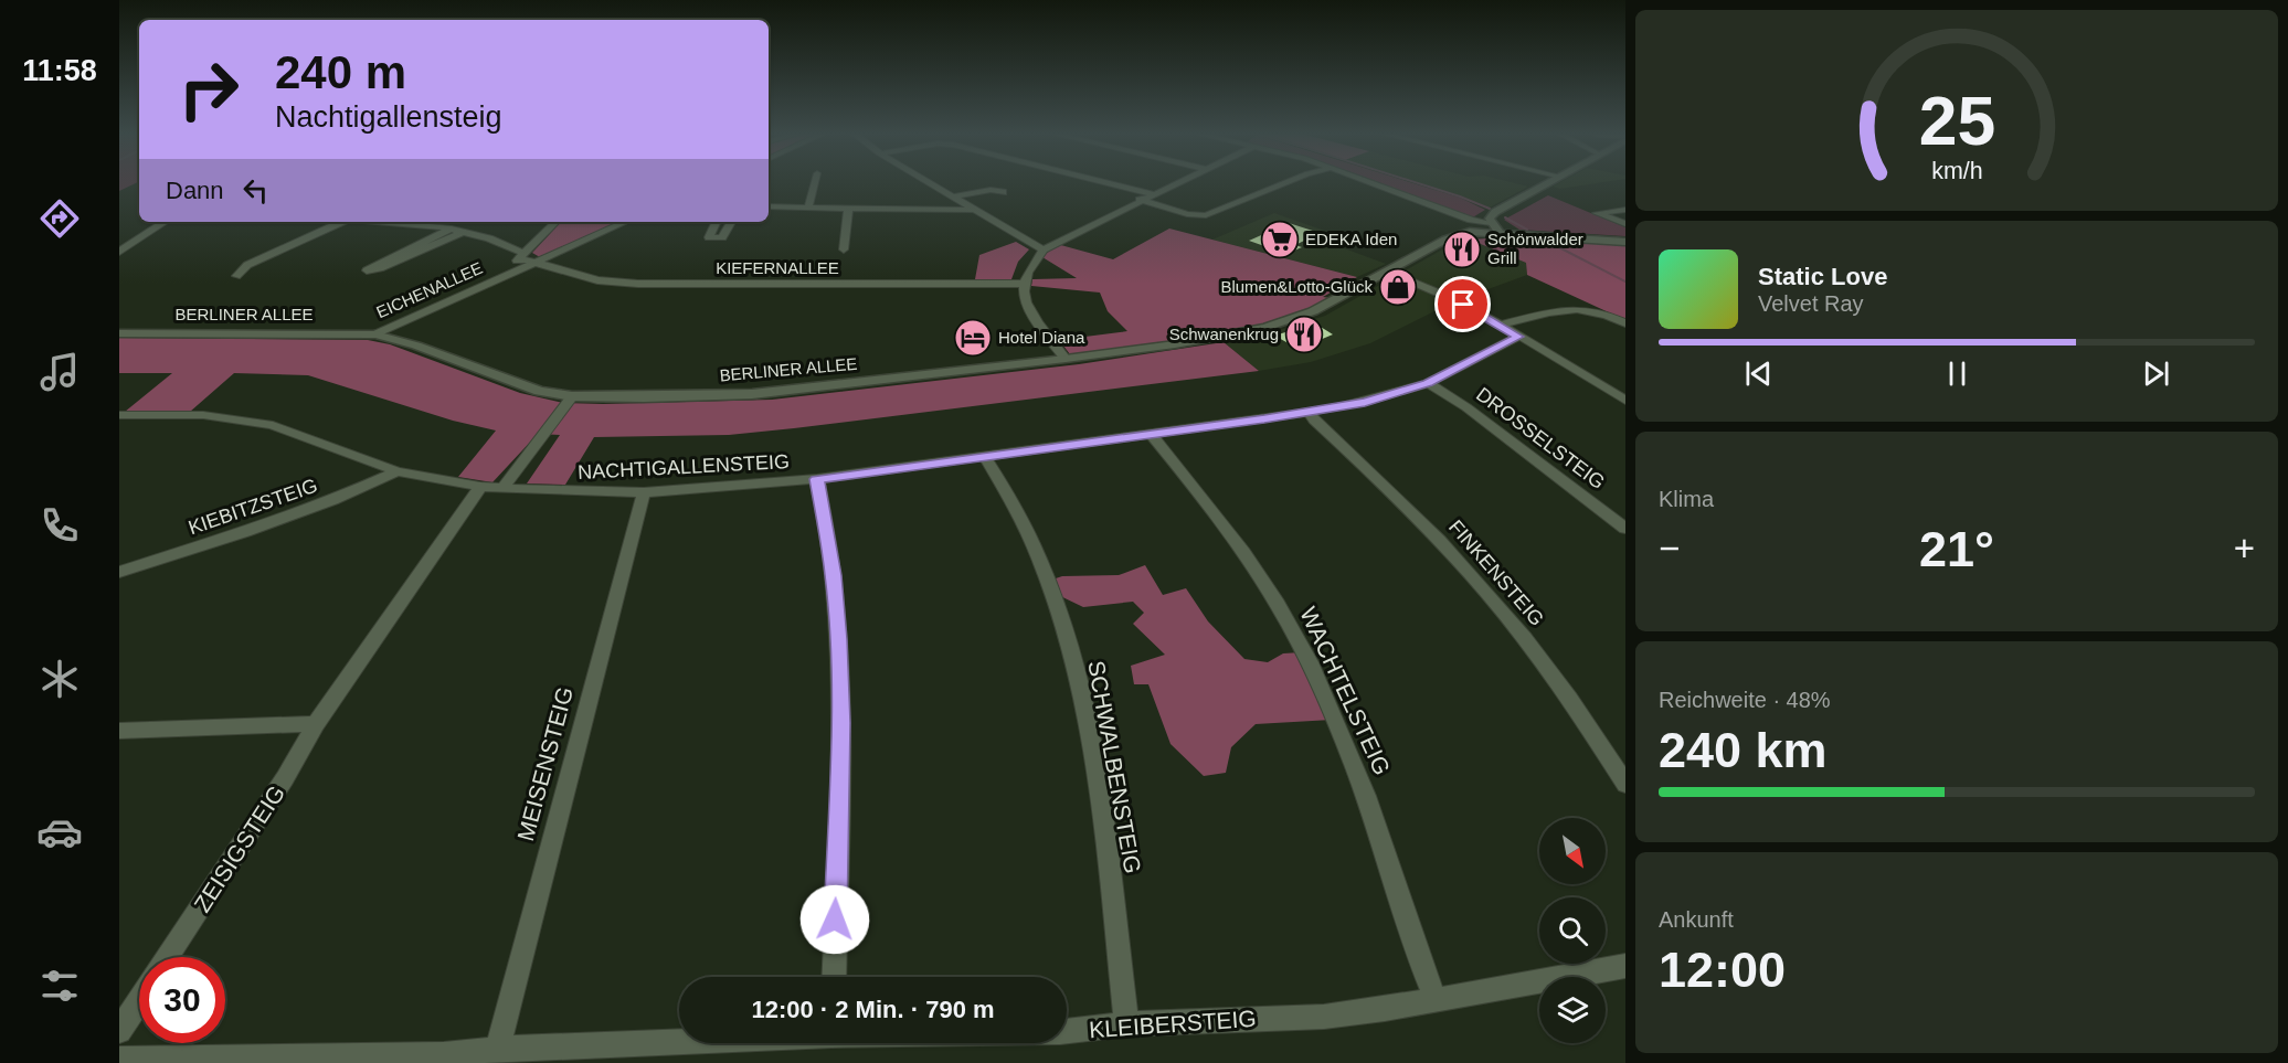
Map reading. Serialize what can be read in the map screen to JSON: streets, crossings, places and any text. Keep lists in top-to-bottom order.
{
  "streets": {
    "main road": ["BERLINER ALLEE"],
    "street": [
      "KIEFERNALLEE",
      "EICHENALLEE",
      "DROSSELSTEIG",
      "NACHTIGALLENSTEIG",
      "KIEBITZSTEIG",
      "FINKENSTEIG",
      "WACHTELSTEIG",
      "MEISENSTEIG",
      "SCHWALBENSTEIG",
      "ZEISIGSTEIG",
      "KLEIBERSTEIG"
    ]
  },
  "crossings": [
    ["KIEFERNALLEE", "EICHENALLEE"],
    ["EICHENALLEE", "BERLINER ALLEE"],
    ["DROSSELSTEIG", "NACHTIGALLENSTEIG"],
    ["NACHTIGALLENSTEIG", "KIEBITZSTEIG"],
    ["NACHTIGALLENSTEIG", "FINKENSTEIG"],
    ["NACHTIGALLENSTEIG", "WACHTELSTEIG"],
    ["NACHTIGALLENSTEIG", "MEISENSTEIG"],
    ["NACHTIGALLENSTEIG", "SCHWALBENSTEIG"],
    ["NACHTIGALLENSTEIG", "ZEISIGSTEIG"],
    ["WACHTELSTEIG", "KLEIBERSTEIG"],
    ["MEISENSTEIG", "KLEIBERSTEIG"],
    ["SCHWALBENSTEIG", "KLEIBERSTEIG"]
  ],
  "places": {
    "supermarket": ["EDEKA Iden"],
    "restaurant": ["Schönwalder Grill", "Schwanenkrug"],
    "shop": ["Blumen&Lotto-Glück"],
    "hotel": ["Hotel Diana"]
  },
  "north": "bottom right",
  "page": {
    "tabs": "11:58",
    "turn": ["240 m", "Nachtigallensteig"],
    "then": "Dann",
    "song": ["Static Love", "Velvet Ray"],
    "tile": [
      "Klima",
      ["Reichweite · 48%", "240 km"],
      ["Ankunft", "12:00"]
    ],
    "heat": ["−", "21°", "+"],
    "limit": "30",
    "trip": "12:00 · 2 Min. · 790 m",
    "gauge": ["25", "km/h"]
  }
}
